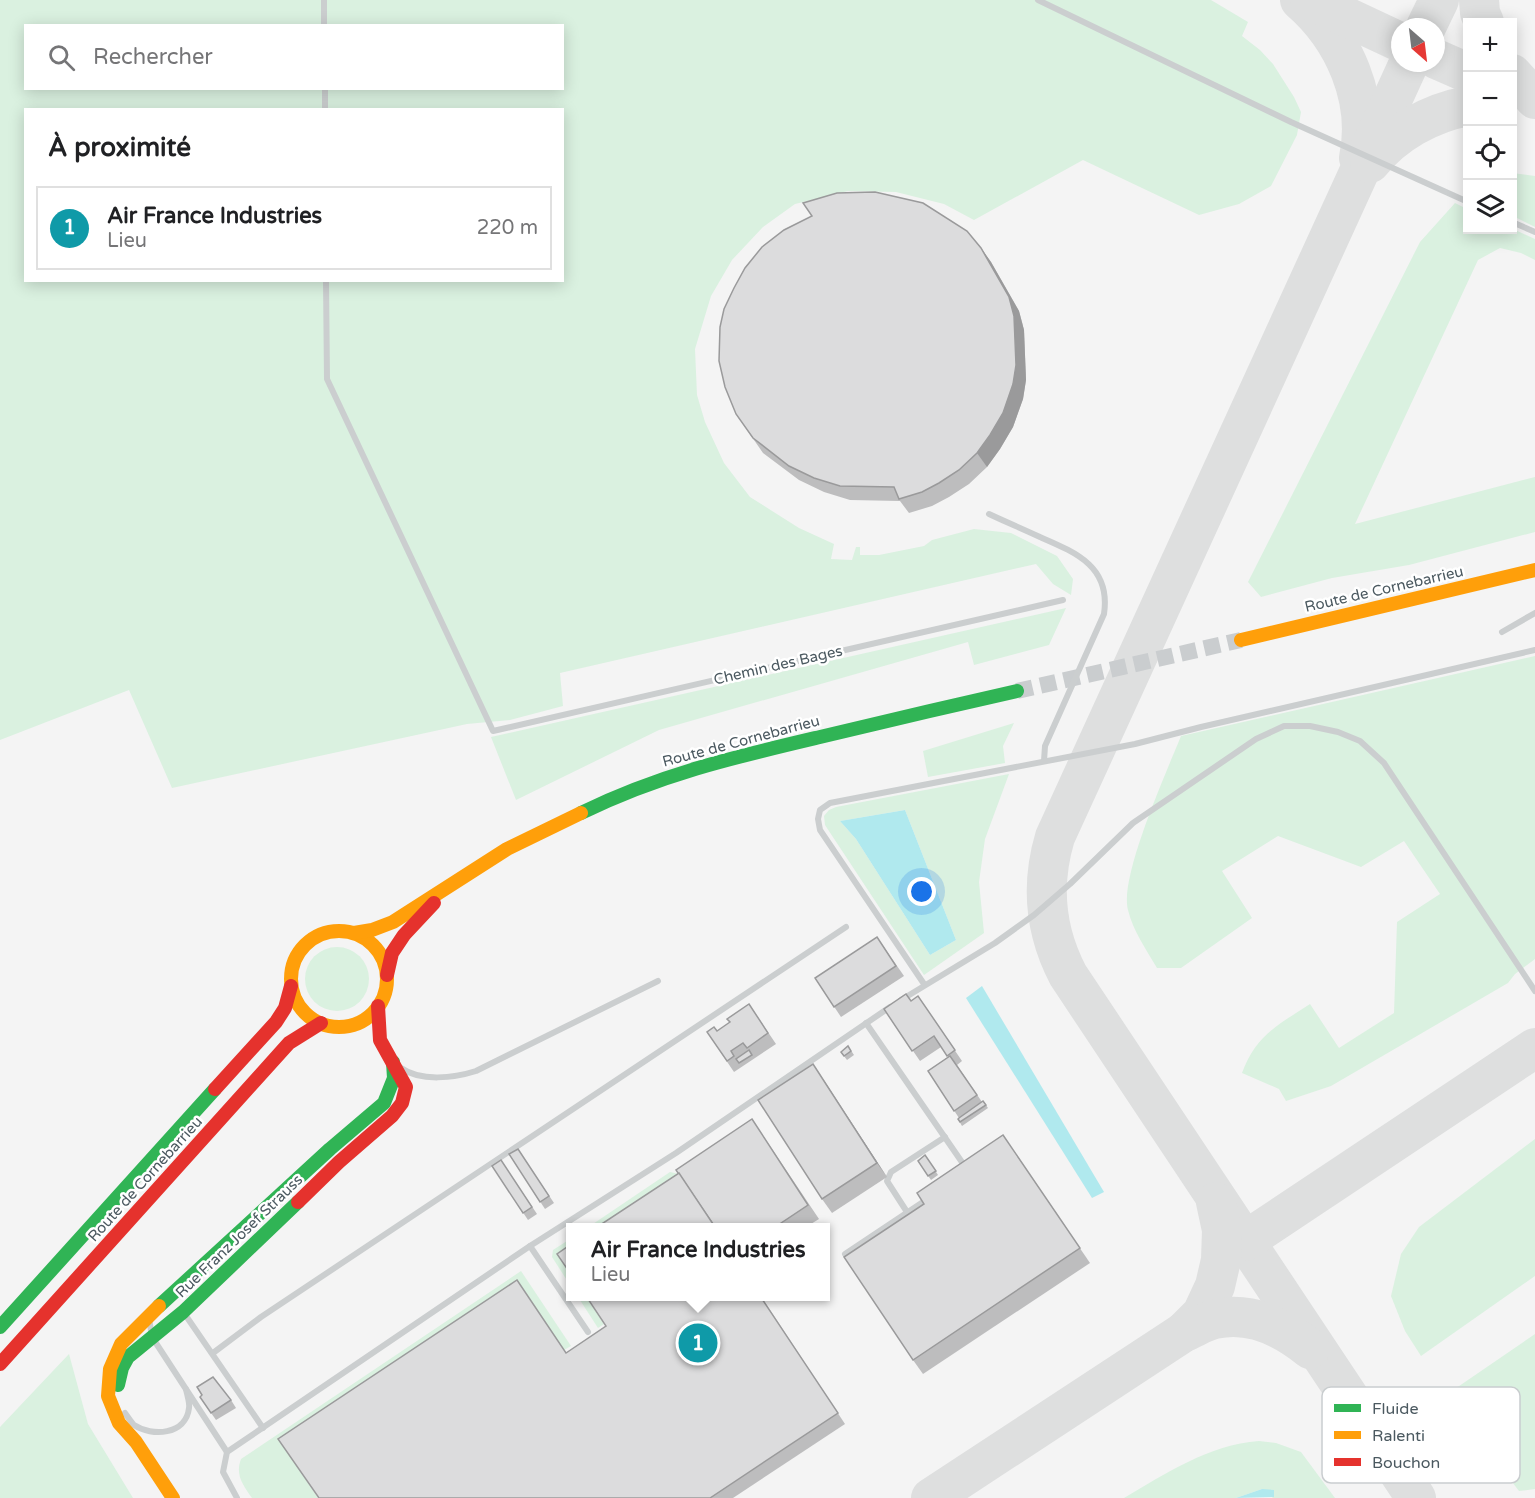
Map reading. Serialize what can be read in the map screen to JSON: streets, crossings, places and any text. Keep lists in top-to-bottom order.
{
  "streets": {
    "main road": ["Route de Cornebarrieu", "Rue Franz Josef Strauss"],
    "lane": ["Chemin des Bages"]
  },
  "crossings": [
    ["Route de Cornebarrieu", "Rue Franz Josef Strauss"]
  ],
  "legend": ["Fluide", "Ralenti", "Bouchon"],
  "north": "bottom right",
  "page": {
    "map_buttons": ["+", "−"],
    "search": "Rechercher",
    "heading": "À proximité",
    "list": [
      {
        "mark": "1",
        "name": "Air France Industries",
        "note": "Lieu",
        "value": "220 m"
      }
    ],
    "popup": ["Air France Industries", "Lieu"],
    "pins": "1"
  }
}
